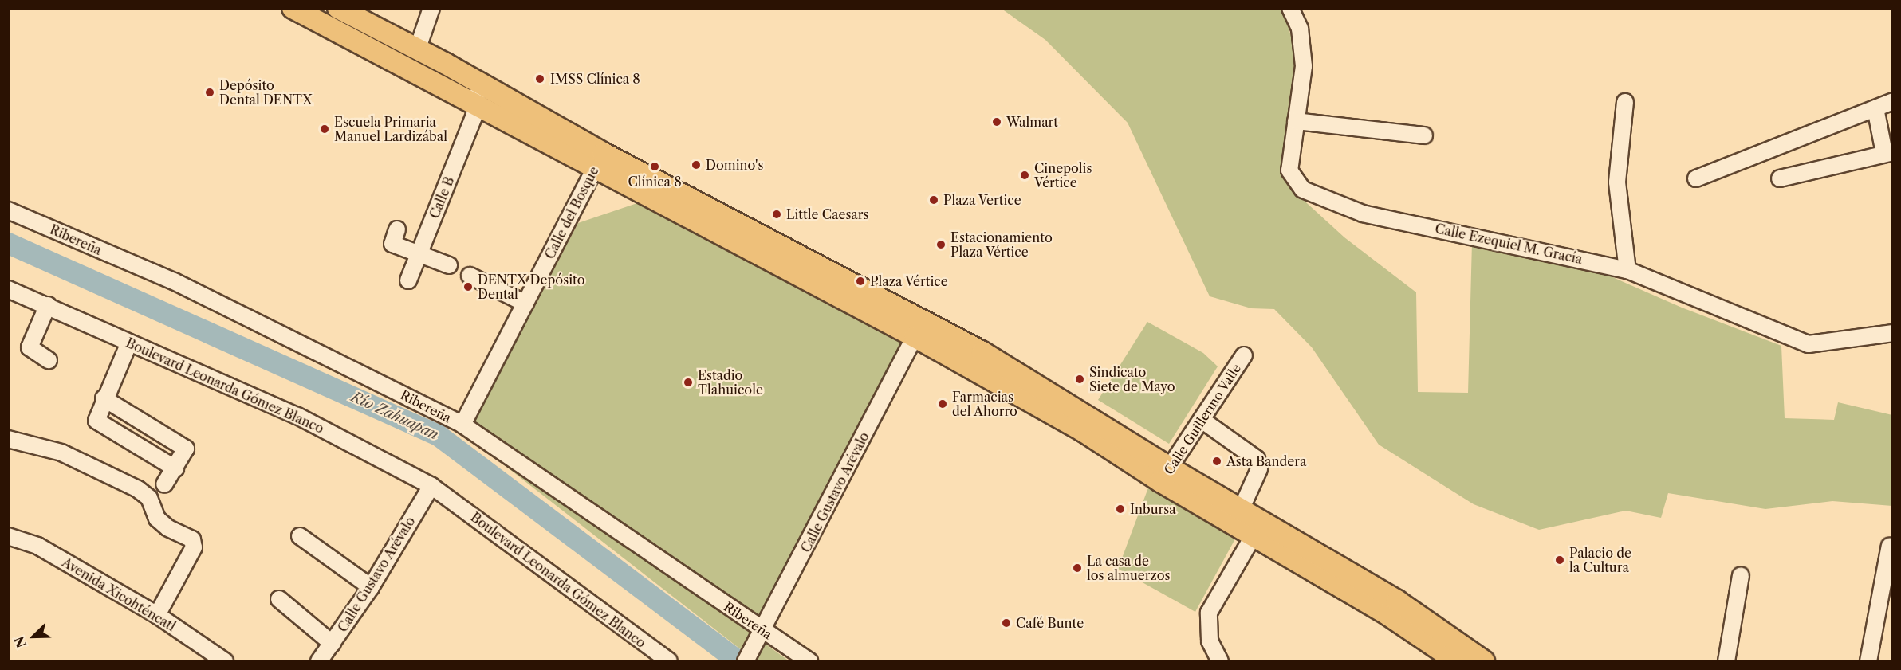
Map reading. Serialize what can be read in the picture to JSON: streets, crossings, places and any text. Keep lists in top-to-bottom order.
{
  "streets": {
    "street": [
      "Calle B",
      "Calle del Bosque",
      "Ribereña",
      "Calle Ezequiel M. Gracía",
      "Boulevard Leonarda Gómez Blanco",
      "Calle Guillermo Valle",
      "Calle Gustavo Arévalo",
      "Avenida Xicohténcatl"
    ]
  },
  "crossings": [
    ["Calle del Bosque", "Ribereña"],
    ["Ribereña", "Calle Gustavo Arévalo"],
    ["Boulevard Leonarda Gómez Blanco", "Calle Gustavo Arévalo"]
  ],
  "water": ["Río Zahuapan"],
  "places": [
    "IMSS Clínica 8",
    "Depósito Dental DENTX",
    "Walmart",
    "Escuela Primaria Manuel Lardizábal",
    "Domino's",
    "Clínica 8",
    "Cinepolis Vértice",
    "Plaza Vertice",
    "Little Caesars",
    "Estacionamiento Plaza Vértice",
    "Plaza Vértice",
    "DENTX Depósito Dental",
    "Sindicato Siete de Mayo",
    "Estadio Tlahuicole",
    "Farmacias del Ahorro",
    "Asta Bandera",
    "Inbursa",
    "Palacio de la Cultura",
    "La casa de los almuerzos",
    "Café Bunte"
  ],
  "north": "bottom left"
}
